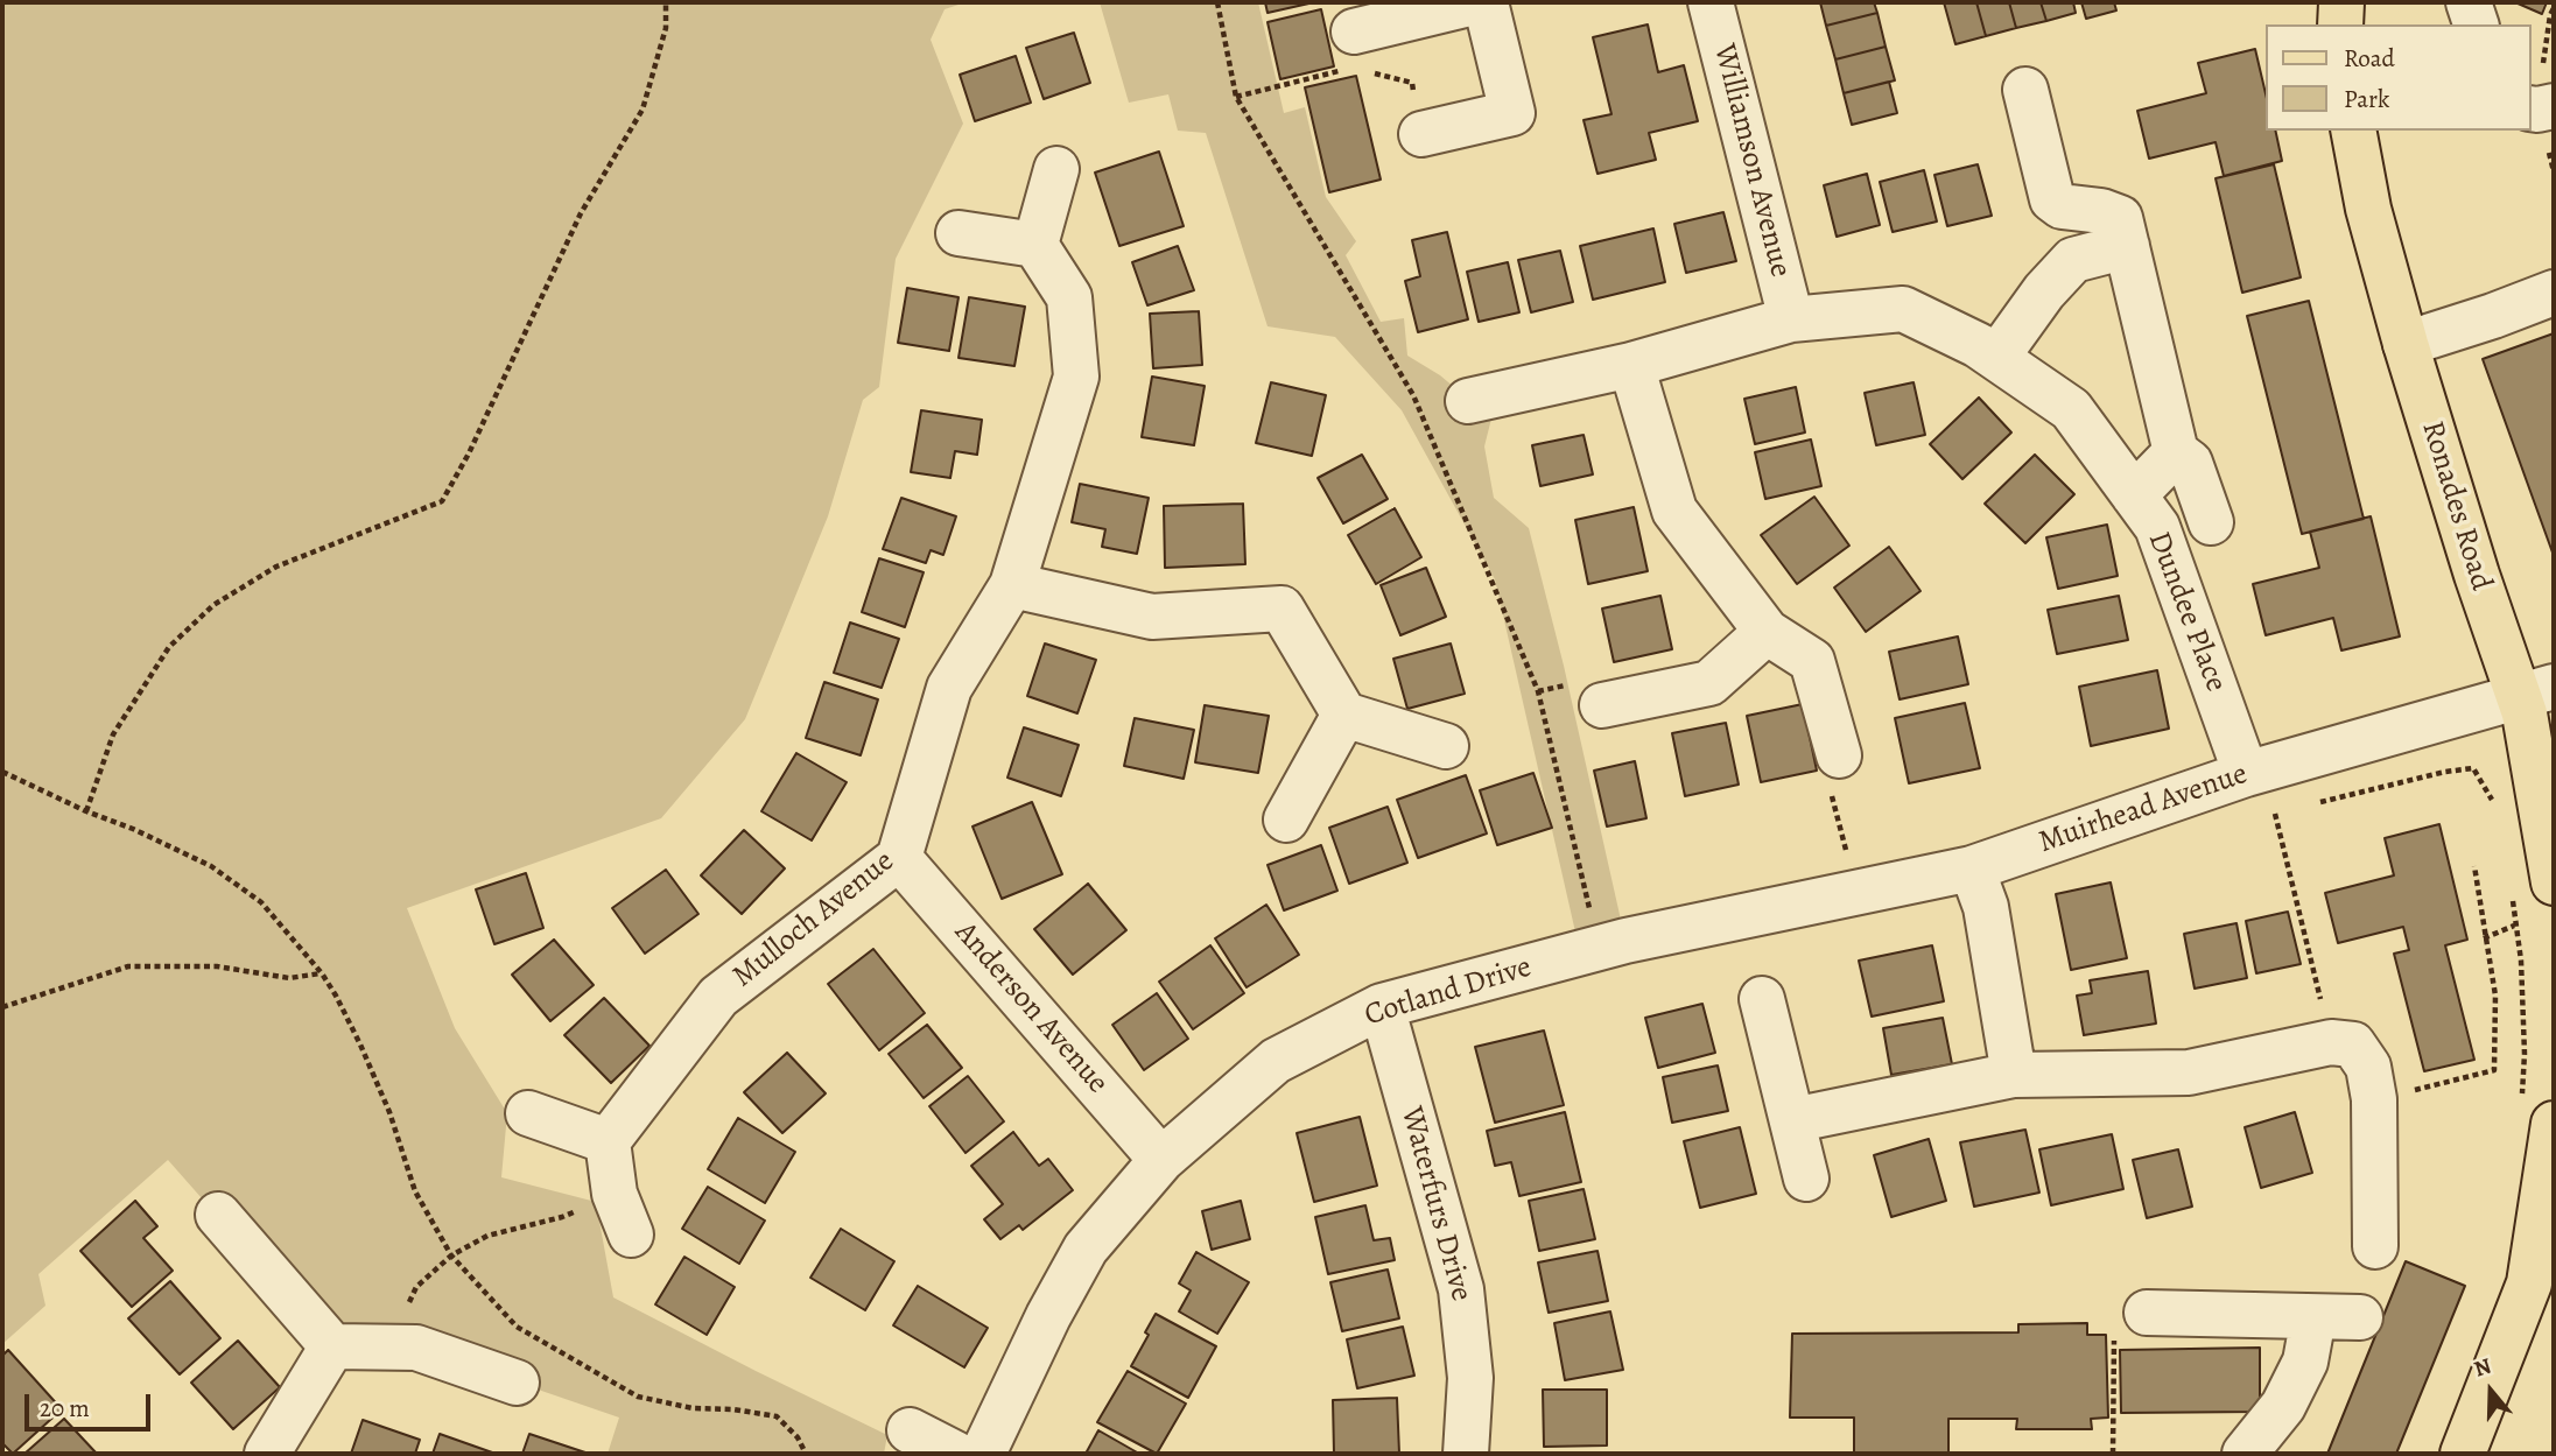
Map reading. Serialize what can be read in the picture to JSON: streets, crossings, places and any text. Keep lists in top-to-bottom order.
{
  "streets": {
    "main road": ["Ronades Road"],
    "street": [
      "Williamson Avenue",
      "Dundee Place",
      "Muirhead Avenue",
      "Mulloch Avenue",
      "Cotland Drive",
      "Anderson Avenue",
      "Waterfurs Drive"
    ]
  },
  "crossings": [
    ["Williamson Avenue", "Dundee Place"],
    ["Ronades Road", "Muirhead Avenue"],
    ["Dundee Place", "Muirhead Avenue"],
    ["Muirhead Avenue", "Cotland Drive"],
    ["Mulloch Avenue", "Anderson Avenue"],
    ["Cotland Drive", "Anderson Avenue"],
    ["Cotland Drive", "Waterfurs Drive"]
  ],
  "legend": ["Road", "Park"],
  "scale_bar": "20 m",
  "north": "top"
}
